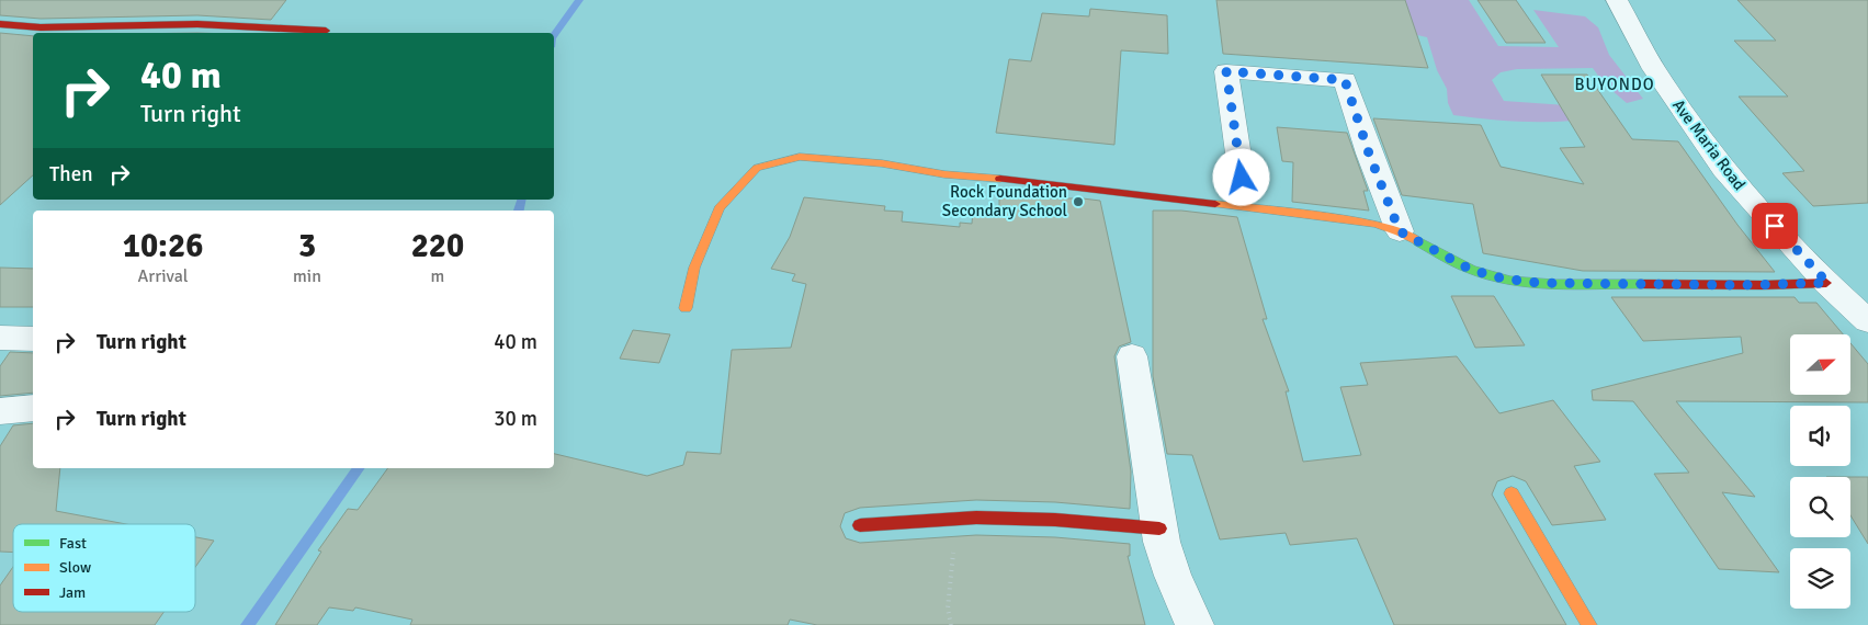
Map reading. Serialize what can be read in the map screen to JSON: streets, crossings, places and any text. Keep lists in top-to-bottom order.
{
  "streets": {
    "street": ["Ave Maria Road"]
  },
  "districts": ["BUYONDO"],
  "places": ["Rock Foundation Secondary School"],
  "legend": ["Fast", "Slow", "Jam"],
  "north": "right",
  "page": {
    "turn": ["40 m", "Turn right"],
    "then": "Then",
    "eta": [
      "10:26",
      "Arrival",
      "3",
      "min",
      "220",
      "m"
    ],
    "list": [
      {
        "name": "Turn right",
        "value": "40 m"
      },
      {
        "name": "Turn right",
        "value": "30 m"
      }
    ]
  }
}
